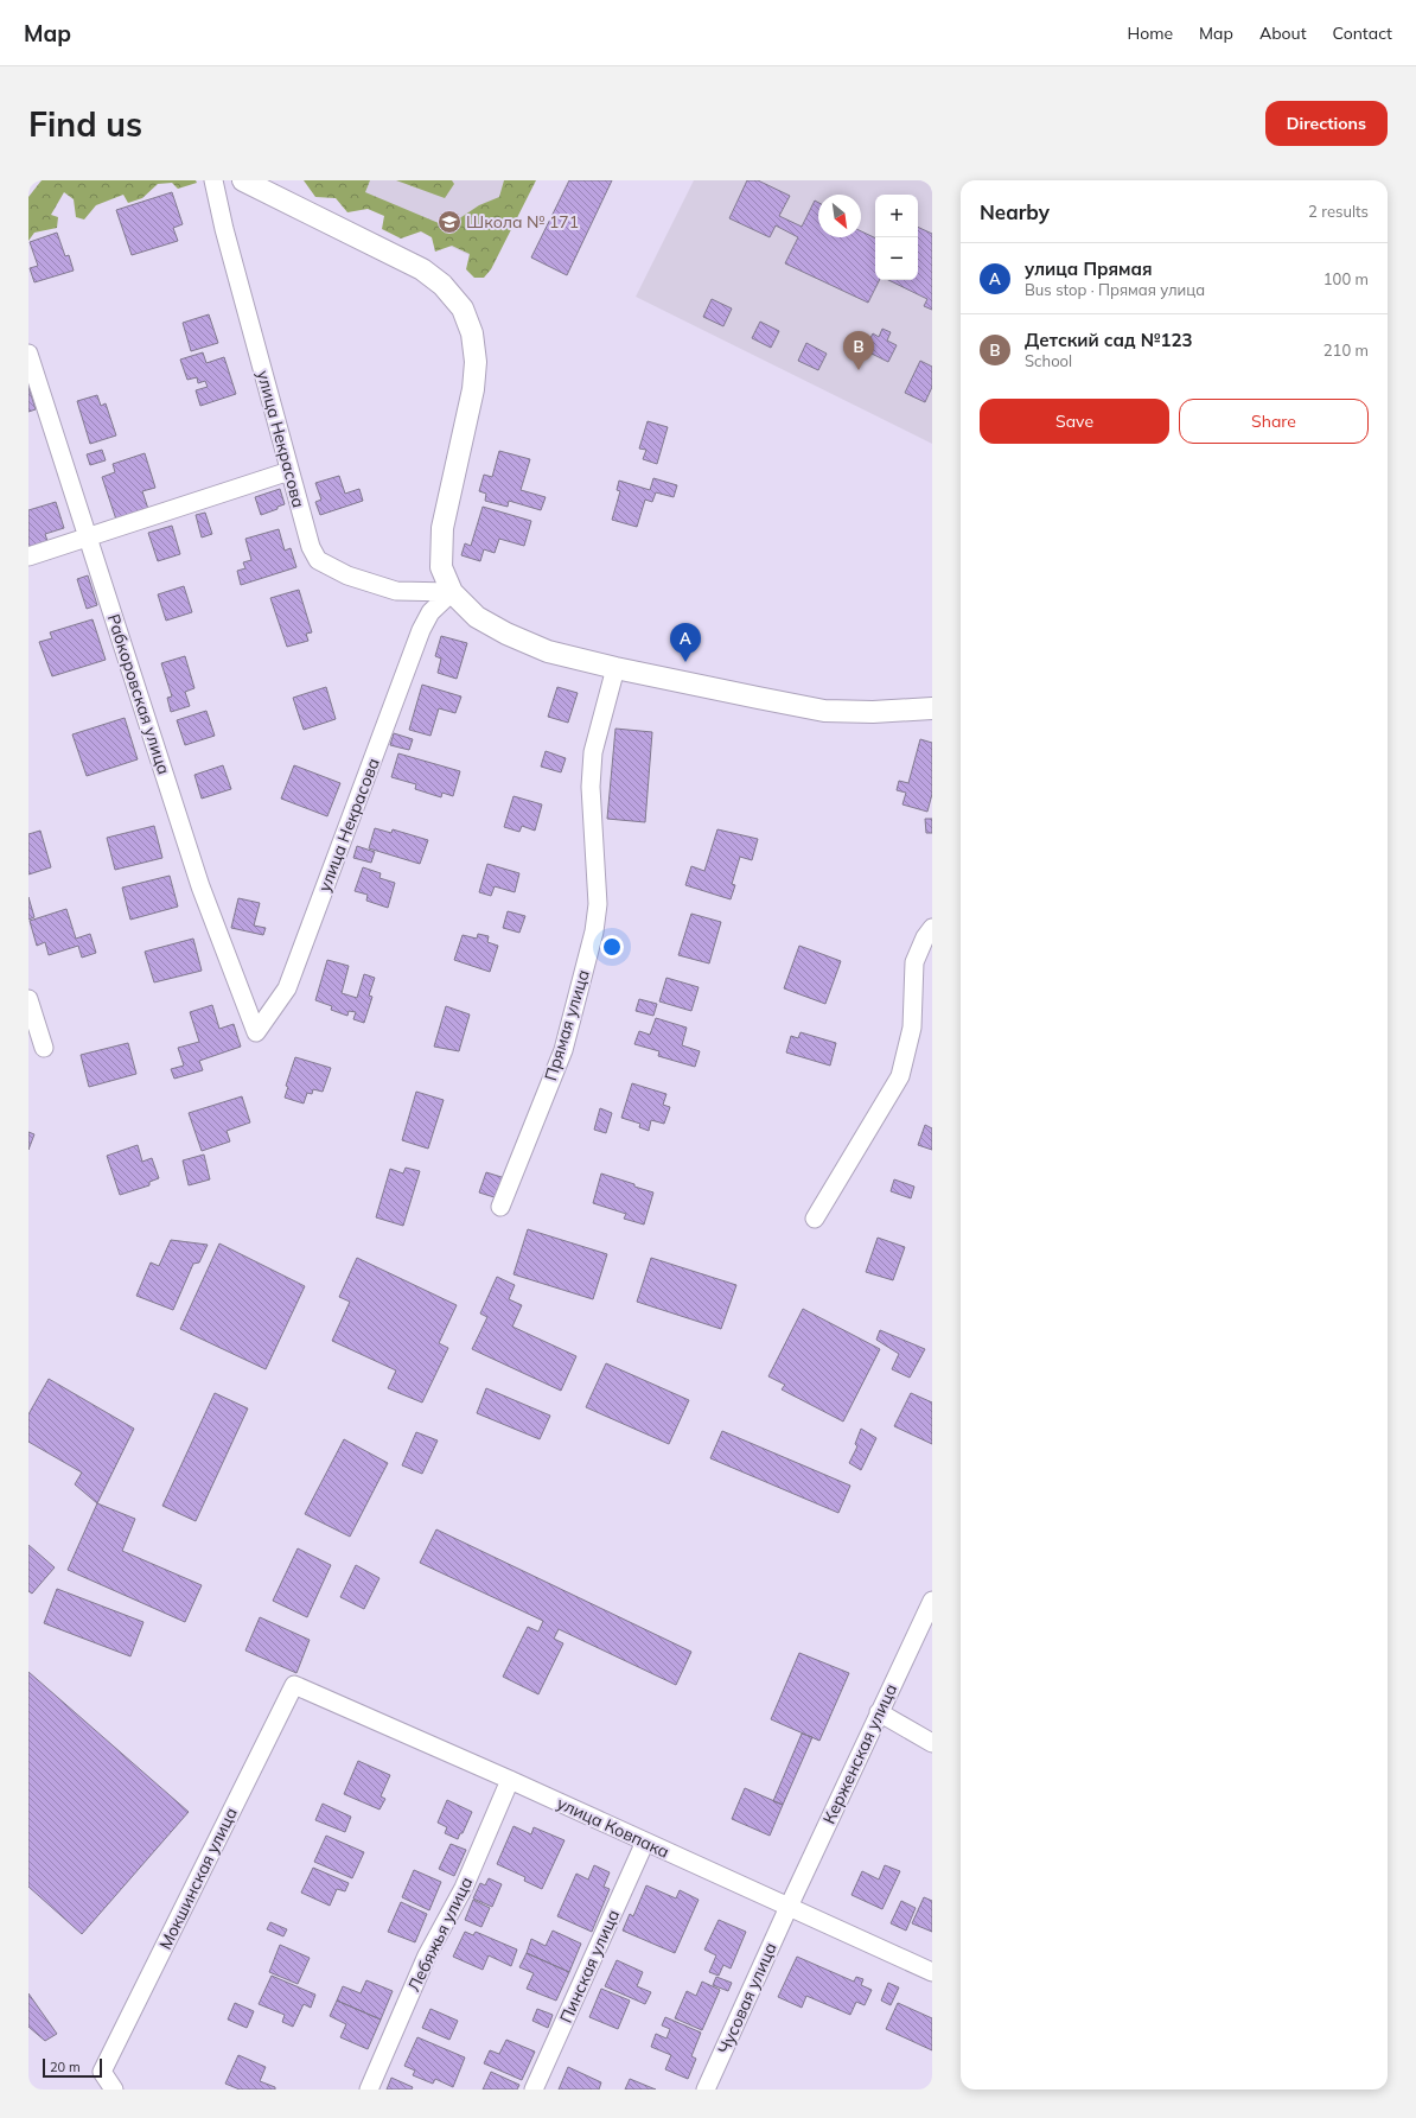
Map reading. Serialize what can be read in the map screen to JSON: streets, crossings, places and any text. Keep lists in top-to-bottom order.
{
  "streets": {
    "street": [
      "улица Некрасова",
      "Рабкоровская улица",
      "Прямая улица",
      "Керженская улица",
      "улица Ковпака",
      "Мокшинская улица",
      "Лебяжья улица",
      "Пинская улица",
      "Чусовая улица"
    ]
  },
  "crossings": [
    ["улица Некрасова", "Рабкоровская улица"],
    ["Керженская улица", "улица Ковпака"],
    ["Керженская улица", "Чусовая улица"],
    ["улица Ковпака", "Мокшинская улица"],
    ["улица Ковпака", "Лебяжья улица"],
    ["улица Ковпака", "Пинская улица"],
    ["улица Ковпака", "Чусовая улица"]
  ],
  "places": {
    "school or university": ["Школа № 171"]
  },
  "scale_bar": "20 m",
  "north": "bottom right",
  "page": {
    "header": "Map",
    "nav": [
      "Home",
      "Map",
      "About",
      "Contact"
    ],
    "buttons": [
      "Directions",
      ["Save", "Share"]
    ],
    "title": "Find us",
    "heading": ["Nearby", "2 results"],
    "map_buttons": ["+", "−"],
    "list": [
      {
        "mark": "A",
        "name": "улица Прямая",
        "note": "Bus stop · Прямая улица",
        "value": "100 m"
      },
      {
        "mark": "B",
        "name": "Детский сад №123",
        "note": "School",
        "value": "210 m"
      }
    ],
    "pins": ["B", "A"],
    "scale": "20 m"
  }
}
